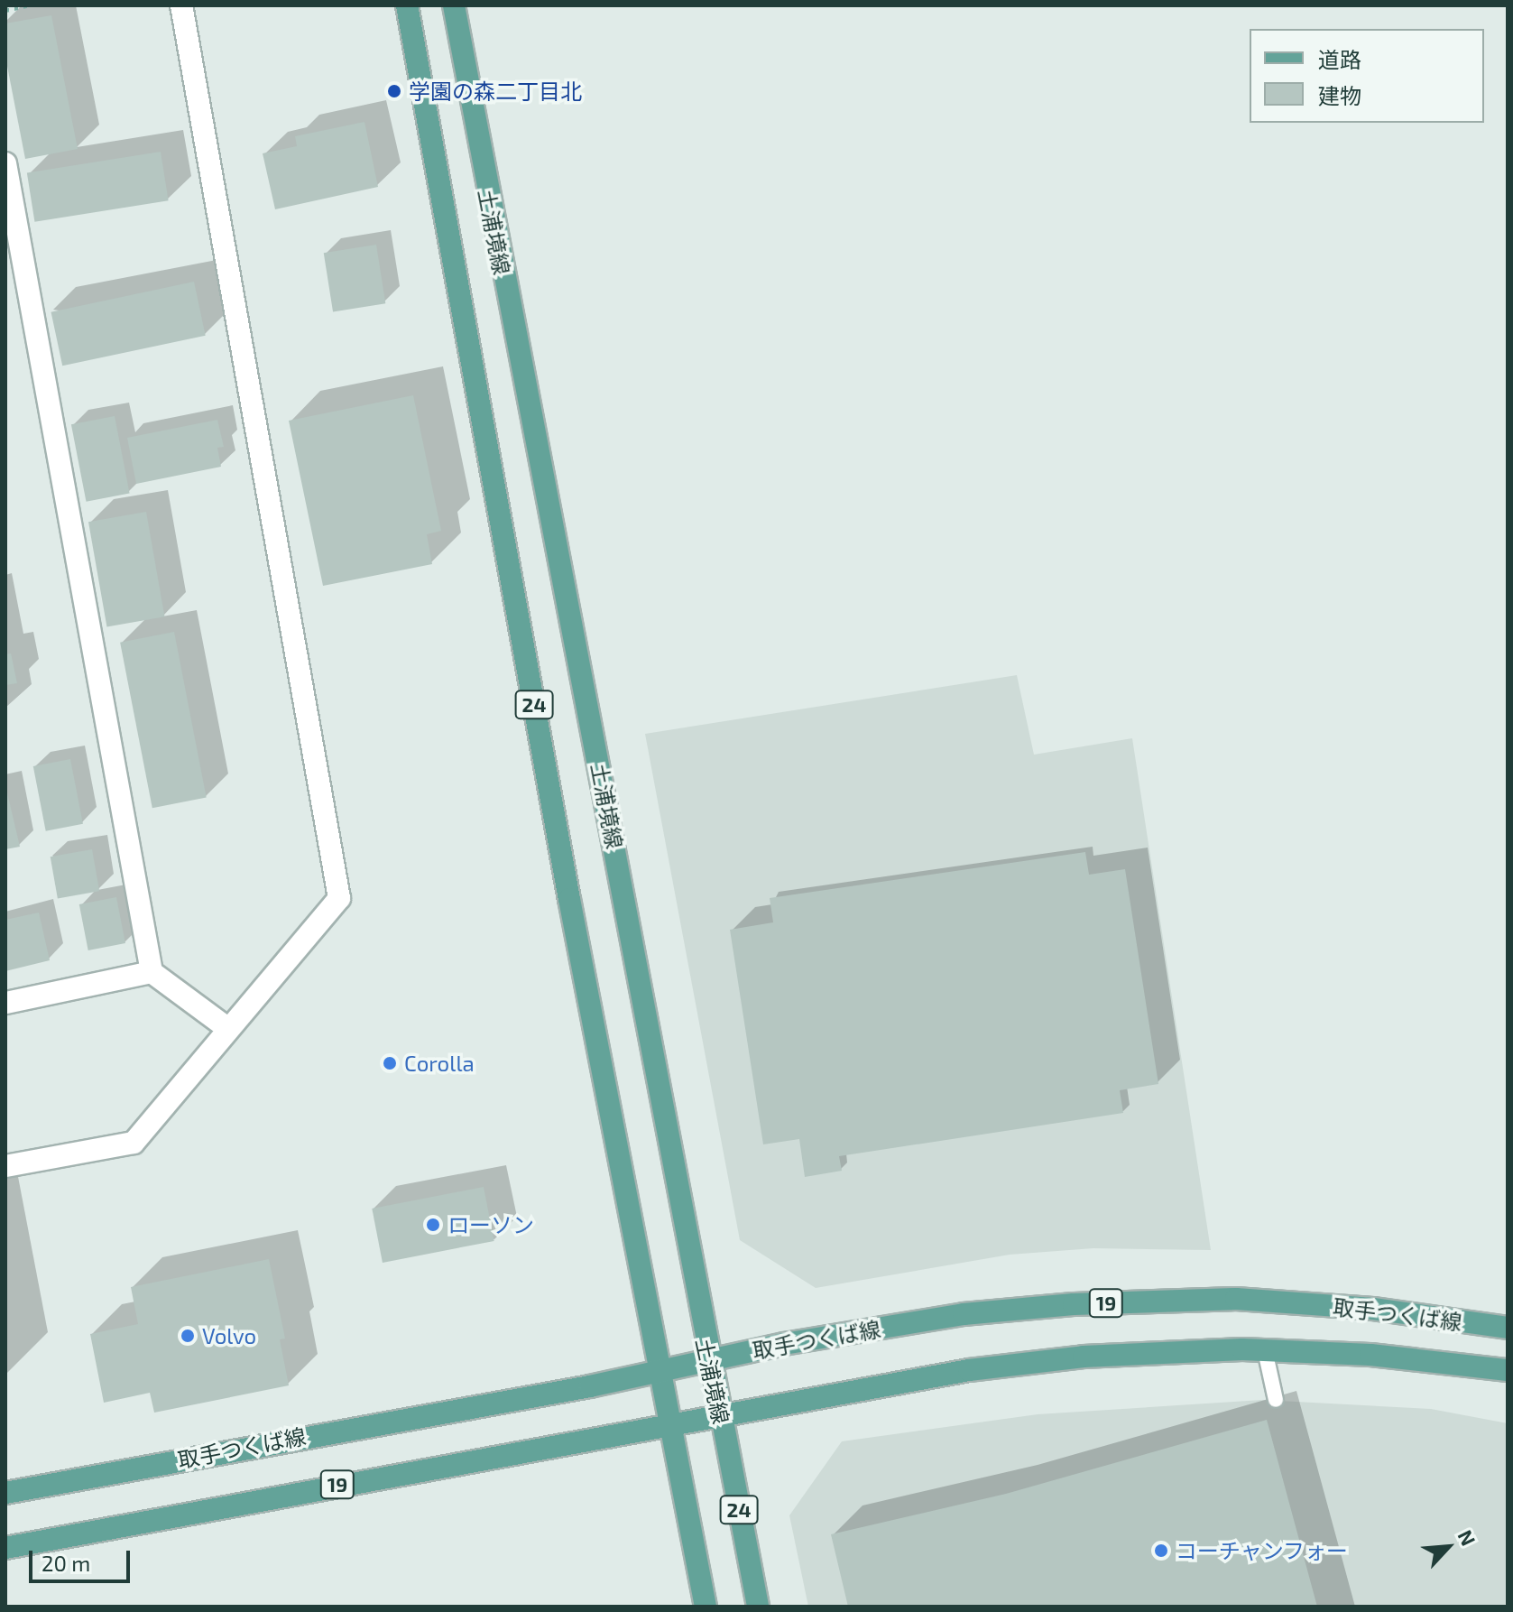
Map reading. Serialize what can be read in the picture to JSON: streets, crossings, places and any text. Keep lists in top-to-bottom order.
{
  "streets": {
    "main road": [
      "土浦境線",
      "24",
      "19",
      "取手つくば線"
    ]
  },
  "crossings": [
    ["土浦境線", "取手つくば線"]
  ],
  "places": [
    "学園の森二丁目北",
    "Corolla",
    "ローソン",
    "Volvo",
    "コーチャンフォー"
  ],
  "legend": ["道路", "建物"],
  "scale_bar": "20 m",
  "north": "top right"
}
